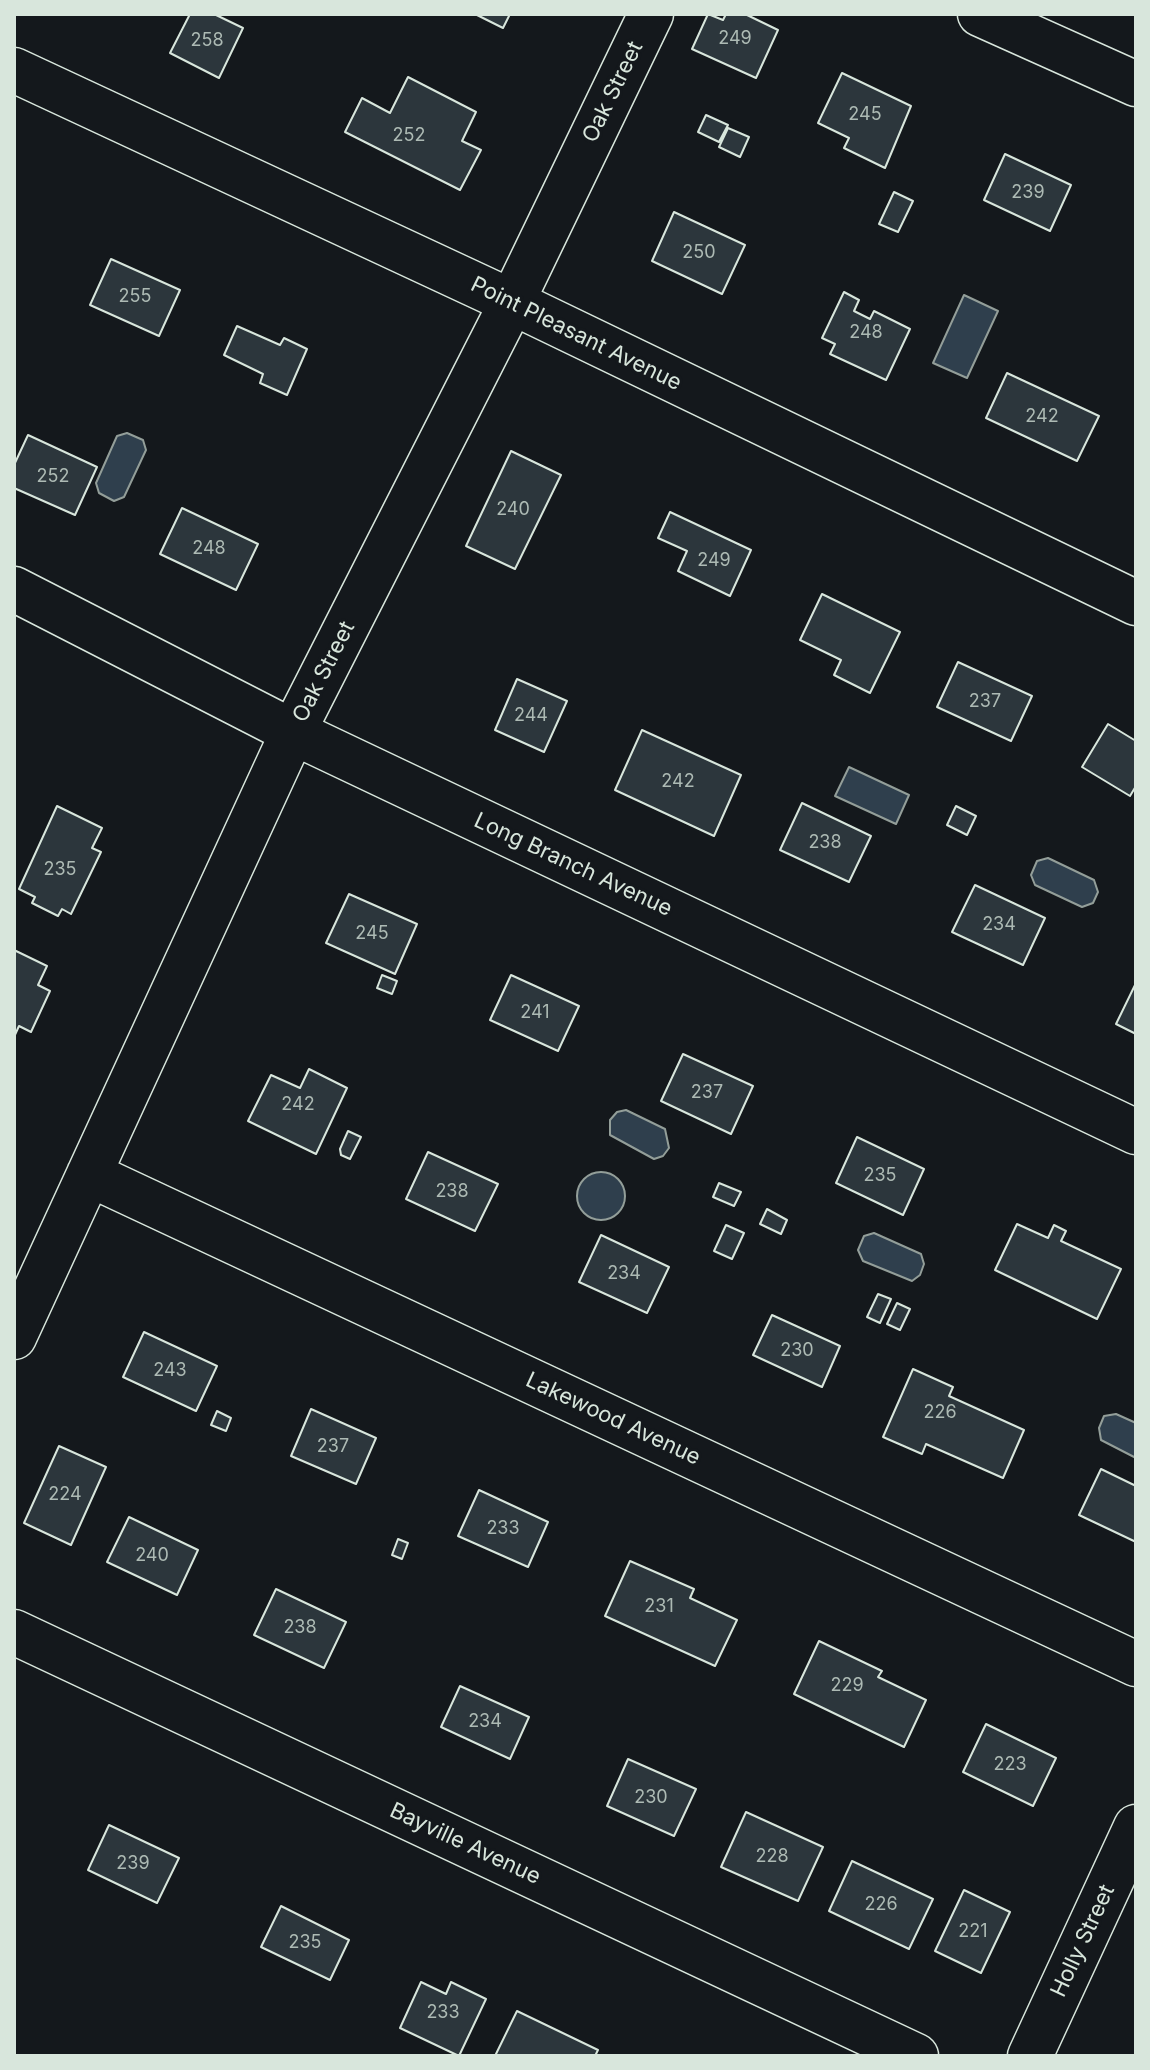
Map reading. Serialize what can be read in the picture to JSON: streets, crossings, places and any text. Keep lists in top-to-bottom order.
{
  "streets": {
    "street": [
      "Oak Street",
      "Point Pleasant Avenue",
      "Long Branch Avenue",
      "Lakewood Avenue",
      "Bayville Avenue",
      "Holly Street"
    ]
  },
  "crossings": [
    ["Oak Street", "Point Pleasant Avenue"],
    ["Oak Street", "Long Branch Avenue"],
    ["Oak Street", "Lakewood Avenue"]
  ],
  "house_numbers": [
    "249",
    "258",
    "245",
    "252",
    "239",
    "250",
    "255",
    "248",
    "242",
    "252",
    "240",
    "248",
    "249",
    "237",
    "244",
    "242",
    "238",
    "235",
    "234",
    "245",
    "241",
    "237",
    "242",
    "235",
    "238",
    "234",
    "230",
    "243",
    "226",
    "237",
    "224",
    "233",
    "240",
    "231",
    "238",
    "229",
    "234",
    "223",
    "230",
    "228",
    "239",
    "226",
    "221",
    "235",
    "233"
  ]
}
